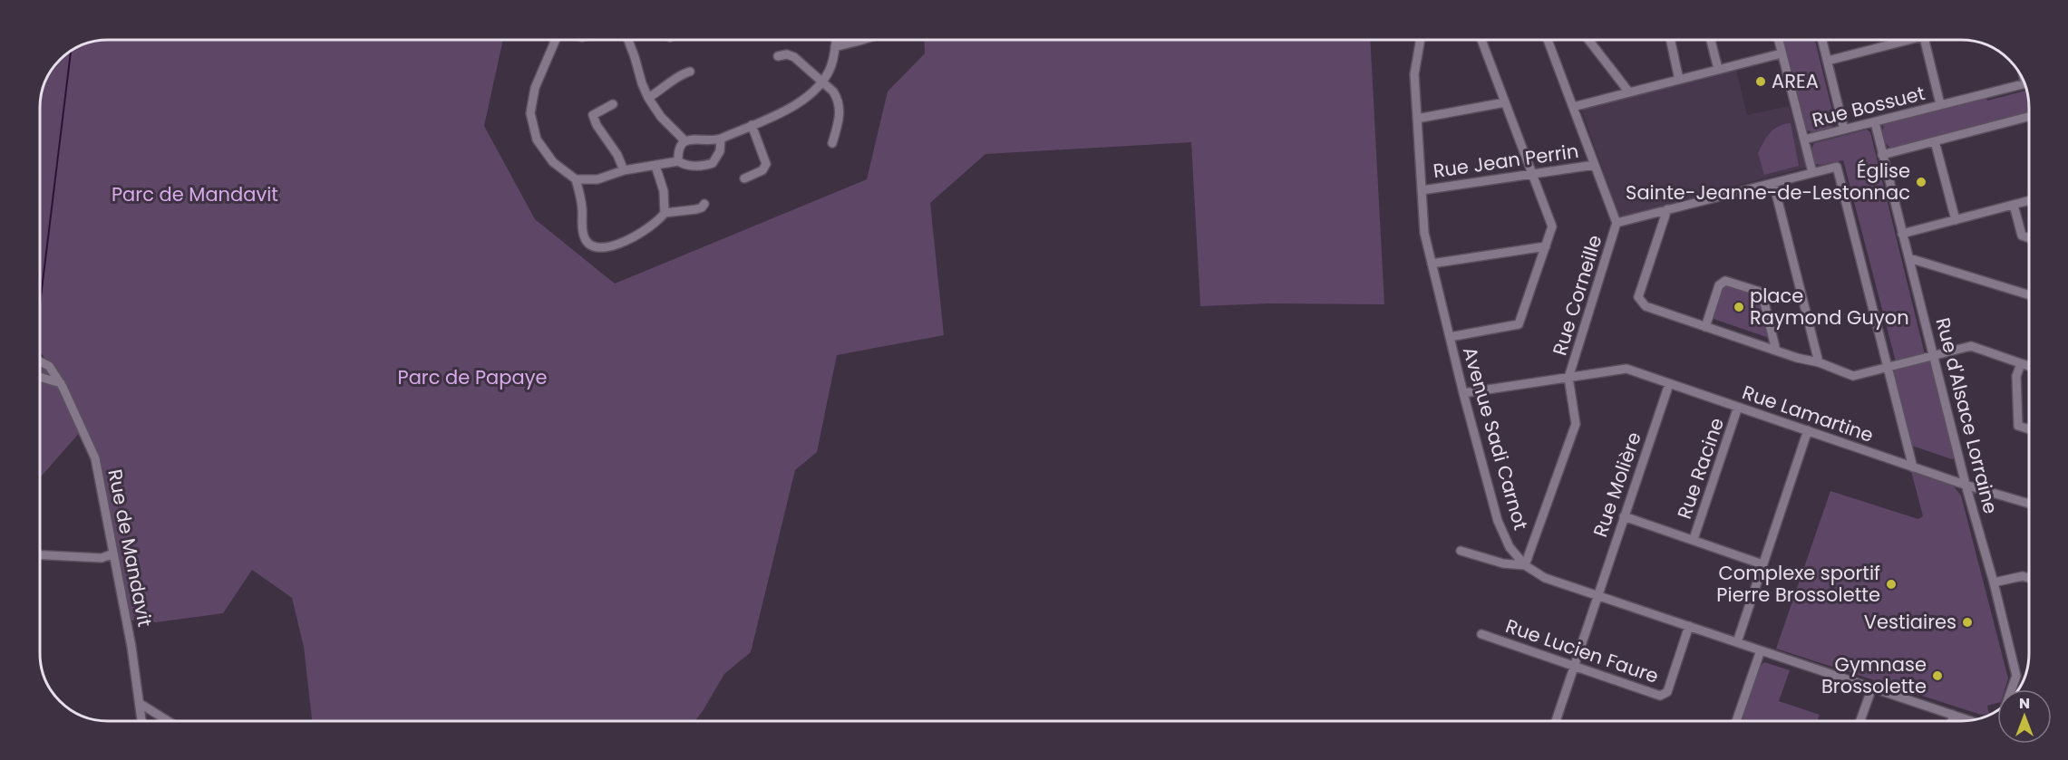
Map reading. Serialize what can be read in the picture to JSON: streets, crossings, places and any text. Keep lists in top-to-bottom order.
{
  "streets": {
    "street": [
      "Rue Bossuet",
      "Rue Jean Perrin",
      "Rue Corneille",
      "Rue Lamartine",
      "Rue d'Alsace Lorraine",
      "Avenue Sadi Carnot",
      "Rue Racine",
      "Rue Molière",
      "Rue de Mandavit",
      "Rue Lucien Faure"
    ]
  },
  "crossings": [
    ["Rue Bossuet", "Rue d'Alsace Lorraine"],
    ["Rue Jean Perrin", "Avenue Sadi Carnot"],
    ["Rue Corneille", "Rue Lamartine"],
    ["Rue Lamartine", "Rue d'Alsace Lorraine"],
    ["Rue Lamartine", "Avenue Sadi Carnot"],
    ["Rue Lamartine", "Rue Racine"],
    ["Rue Lamartine", "Rue Molière"],
    ["Avenue Sadi Carnot", "Rue Molière"],
    ["Avenue Sadi Carnot", "Rue Lucien Faure"],
    ["Rue Molière", "Rue Lucien Faure"]
  ],
  "parks": ["Parc de Mandavit", "Parc de Papaye"],
  "places": [
    "AREA",
    "Église Sainte-Jeanne-de-Lestonnac",
    "place Raymond Guyon",
    "Complexe sportif Pierre Brossolette",
    "Vestiaires",
    "Gymnase Brossolette"
  ],
  "north": "top"
}
